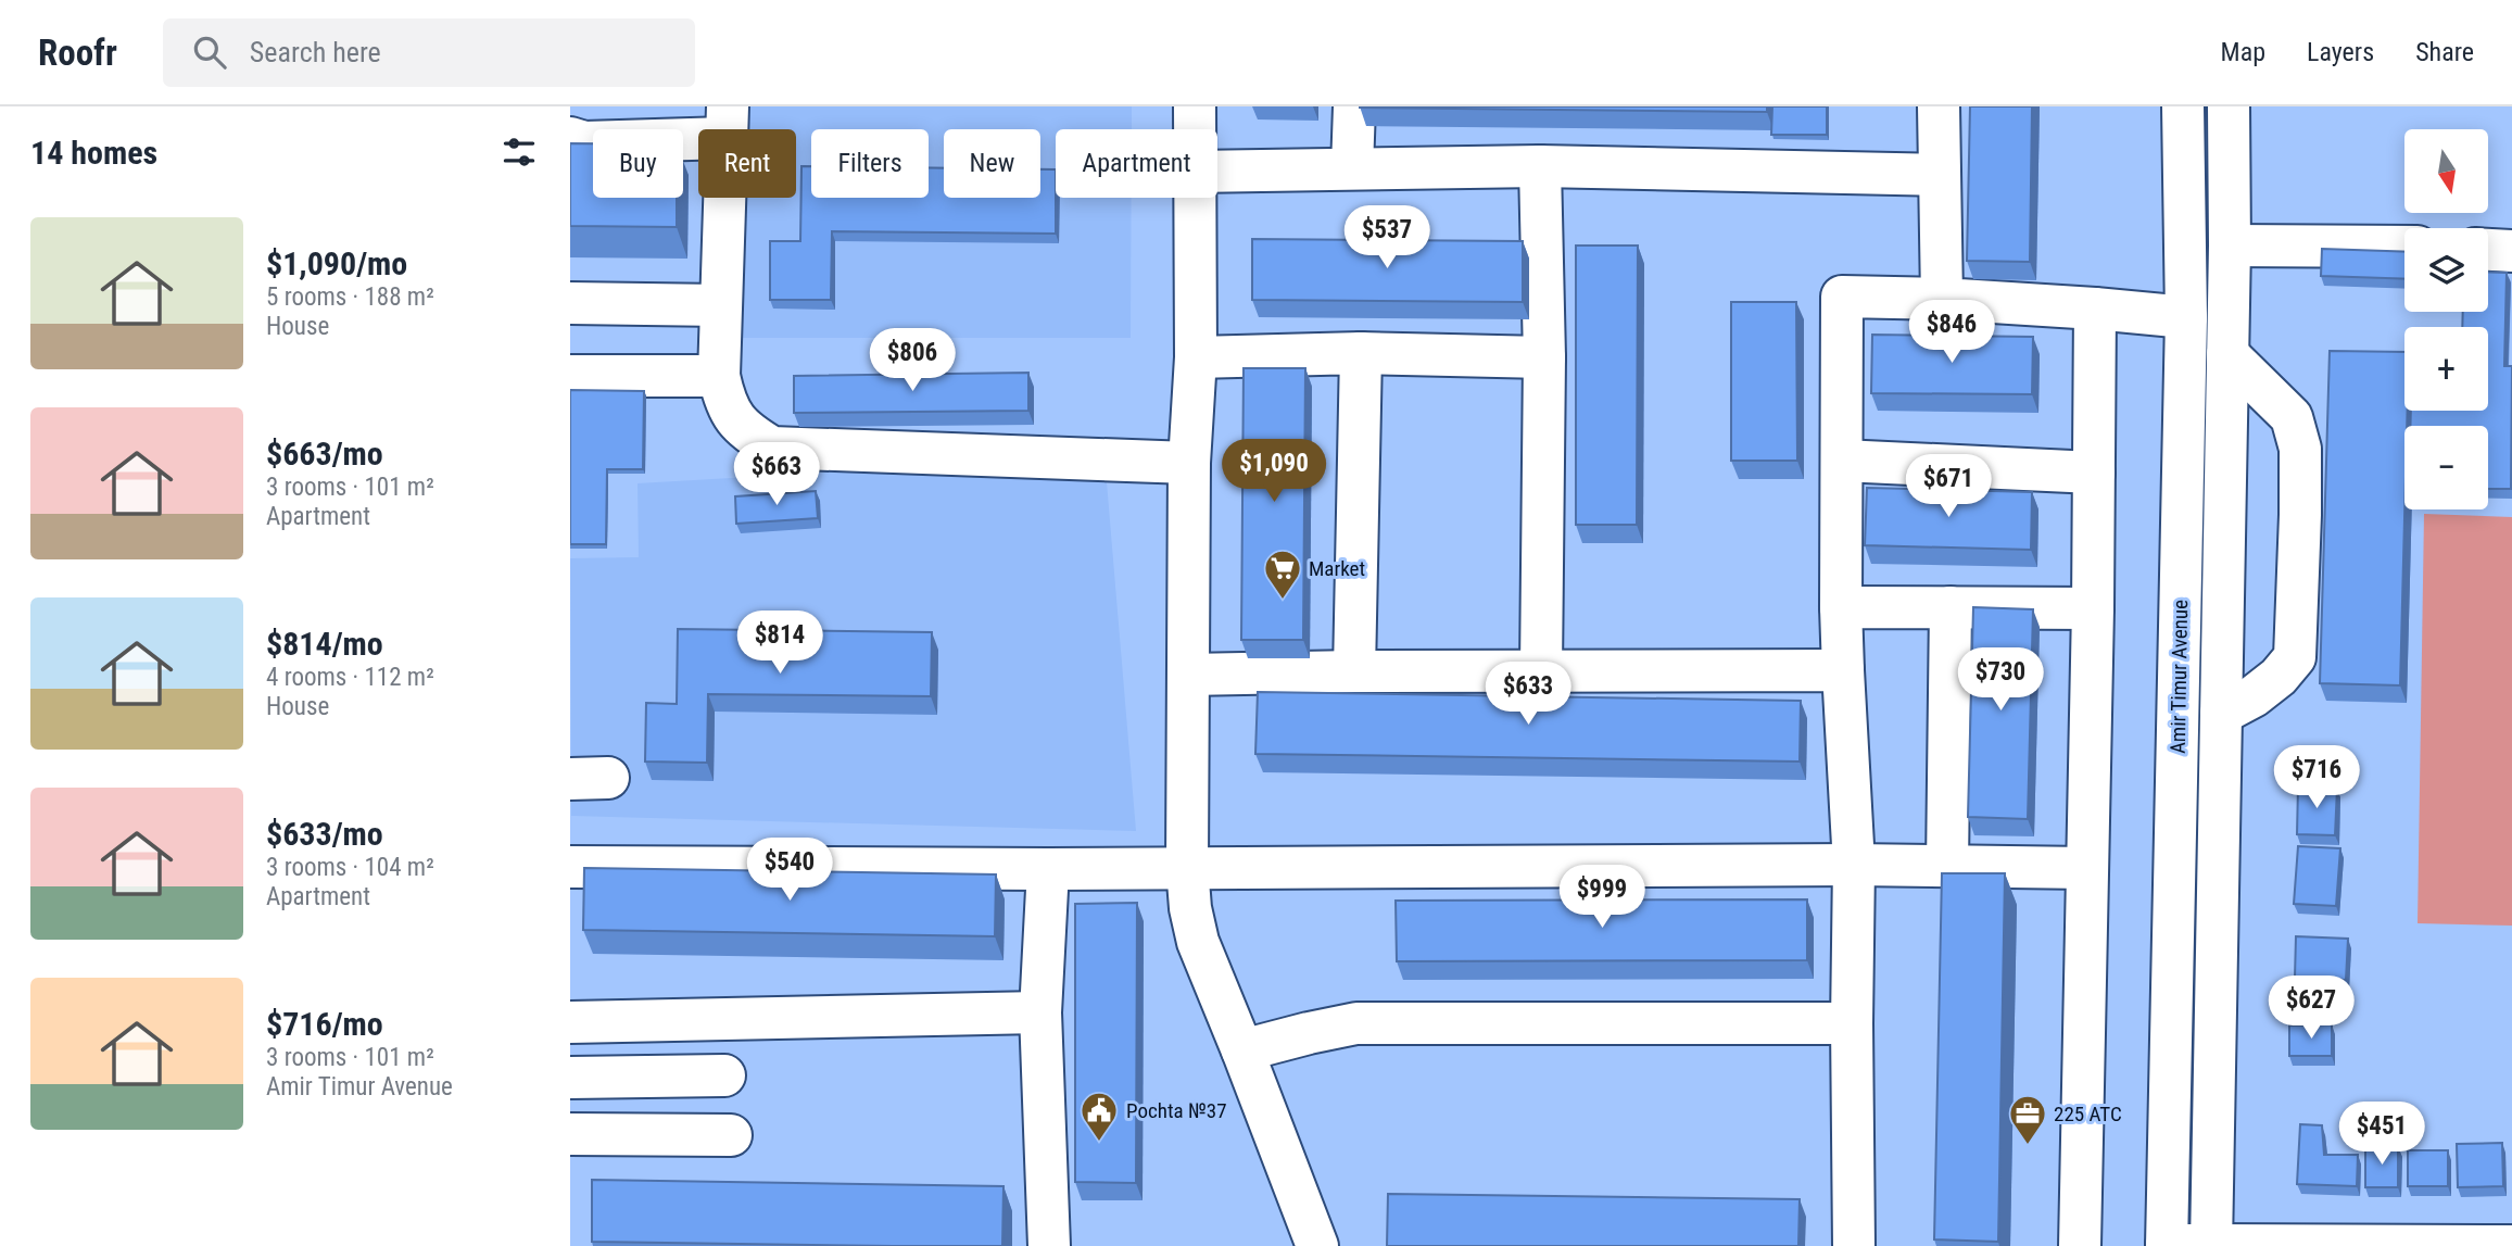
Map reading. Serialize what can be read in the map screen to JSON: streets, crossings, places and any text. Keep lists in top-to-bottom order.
{
  "streets": {
    "main road": ["Amir Timur Avenue"]
  },
  "places": {
    "supermarket": ["Market"],
    "public building": ["Pochta №37"],
    "office": ["225 АТС"]
  },
  "north": "bottom",
  "page": {
    "header": "Roofr",
    "search": "Search here",
    "nav": ["Map", "Layers", "Share"],
    "heading": "14 homes",
    "map_buttons": ["+", "−"],
    "chip": [
      "Buy",
      "Rent",
      "Filters",
      "New",
      "Apartment"
    ],
    "list": [
      {
        "name": "$1,090/mo",
        "note": "5 rooms · 188 m² · House"
      },
      {
        "name": "$663/mo",
        "note": "3 rooms · 101 m² · Apartment"
      },
      {
        "name": "$814/mo",
        "note": "4 rooms · 112 m² · House"
      },
      {
        "name": "$633/mo",
        "note": "3 rooms · 104 m² · Apartment"
      },
      {
        "name": "$716/mo",
        "note": "3 rooms · 101 m² · Amir Timur Avenue"
      }
    ],
    "price": [
      "$537",
      "$846",
      "$806",
      "$1,090",
      "$663",
      "$671",
      "$814",
      "$730",
      "$633",
      "$716",
      "$540",
      "$999",
      "$627",
      "$451"
    ]
  }
}
